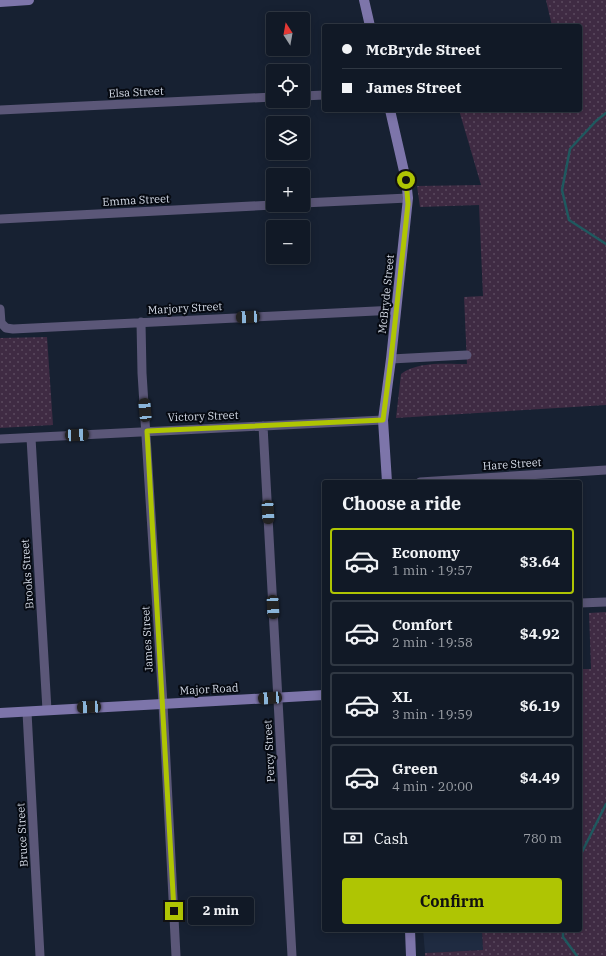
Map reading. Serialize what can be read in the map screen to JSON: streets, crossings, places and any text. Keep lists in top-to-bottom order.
{
  "streets": {
    "street": [
      "Elsa Street",
      "Emma Street",
      "McBryde Street",
      "Marjory Street",
      "Victory Street",
      "Hare Street",
      "Brooks Street",
      "James Street",
      "Major Road",
      "Percy Street",
      "Bruce Street"
    ]
  },
  "crossings": [
    ["McBryde Street", "Marjory Street"],
    ["McBryde Street", "Victory Street"],
    ["Marjory Street", "James Street"],
    ["Victory Street", "Brooks Street"],
    ["Victory Street", "James Street"],
    ["Victory Street", "Percy Street"],
    ["Brooks Street", "Major Road"],
    ["James Street", "Major Road"],
    ["Major Road", "Percy Street"],
    ["Major Road", "Bruce Street"]
  ],
  "north": "top",
  "page": {
    "map_buttons": ["+", "−"],
    "banner": ["McBryde Street", "James Street"],
    "heading": "Choose a ride",
    "list": [
      {
        "name": "Economy",
        "note": "1 min · 19:57",
        "value": "$3.64"
      },
      {
        "name": "Comfort",
        "note": "2 min · 19:58",
        "value": "$4.92"
      },
      {
        "name": "XL",
        "note": "3 min · 19:59",
        "value": "$6.19"
      },
      {
        "name": "Green",
        "note": "4 min · 20:00",
        "value": "$4.49"
      }
    ],
    "pay": ["Cash", "780 m"],
    "buttons": "Confirm",
    "bubble": "2 min"
  }
}
